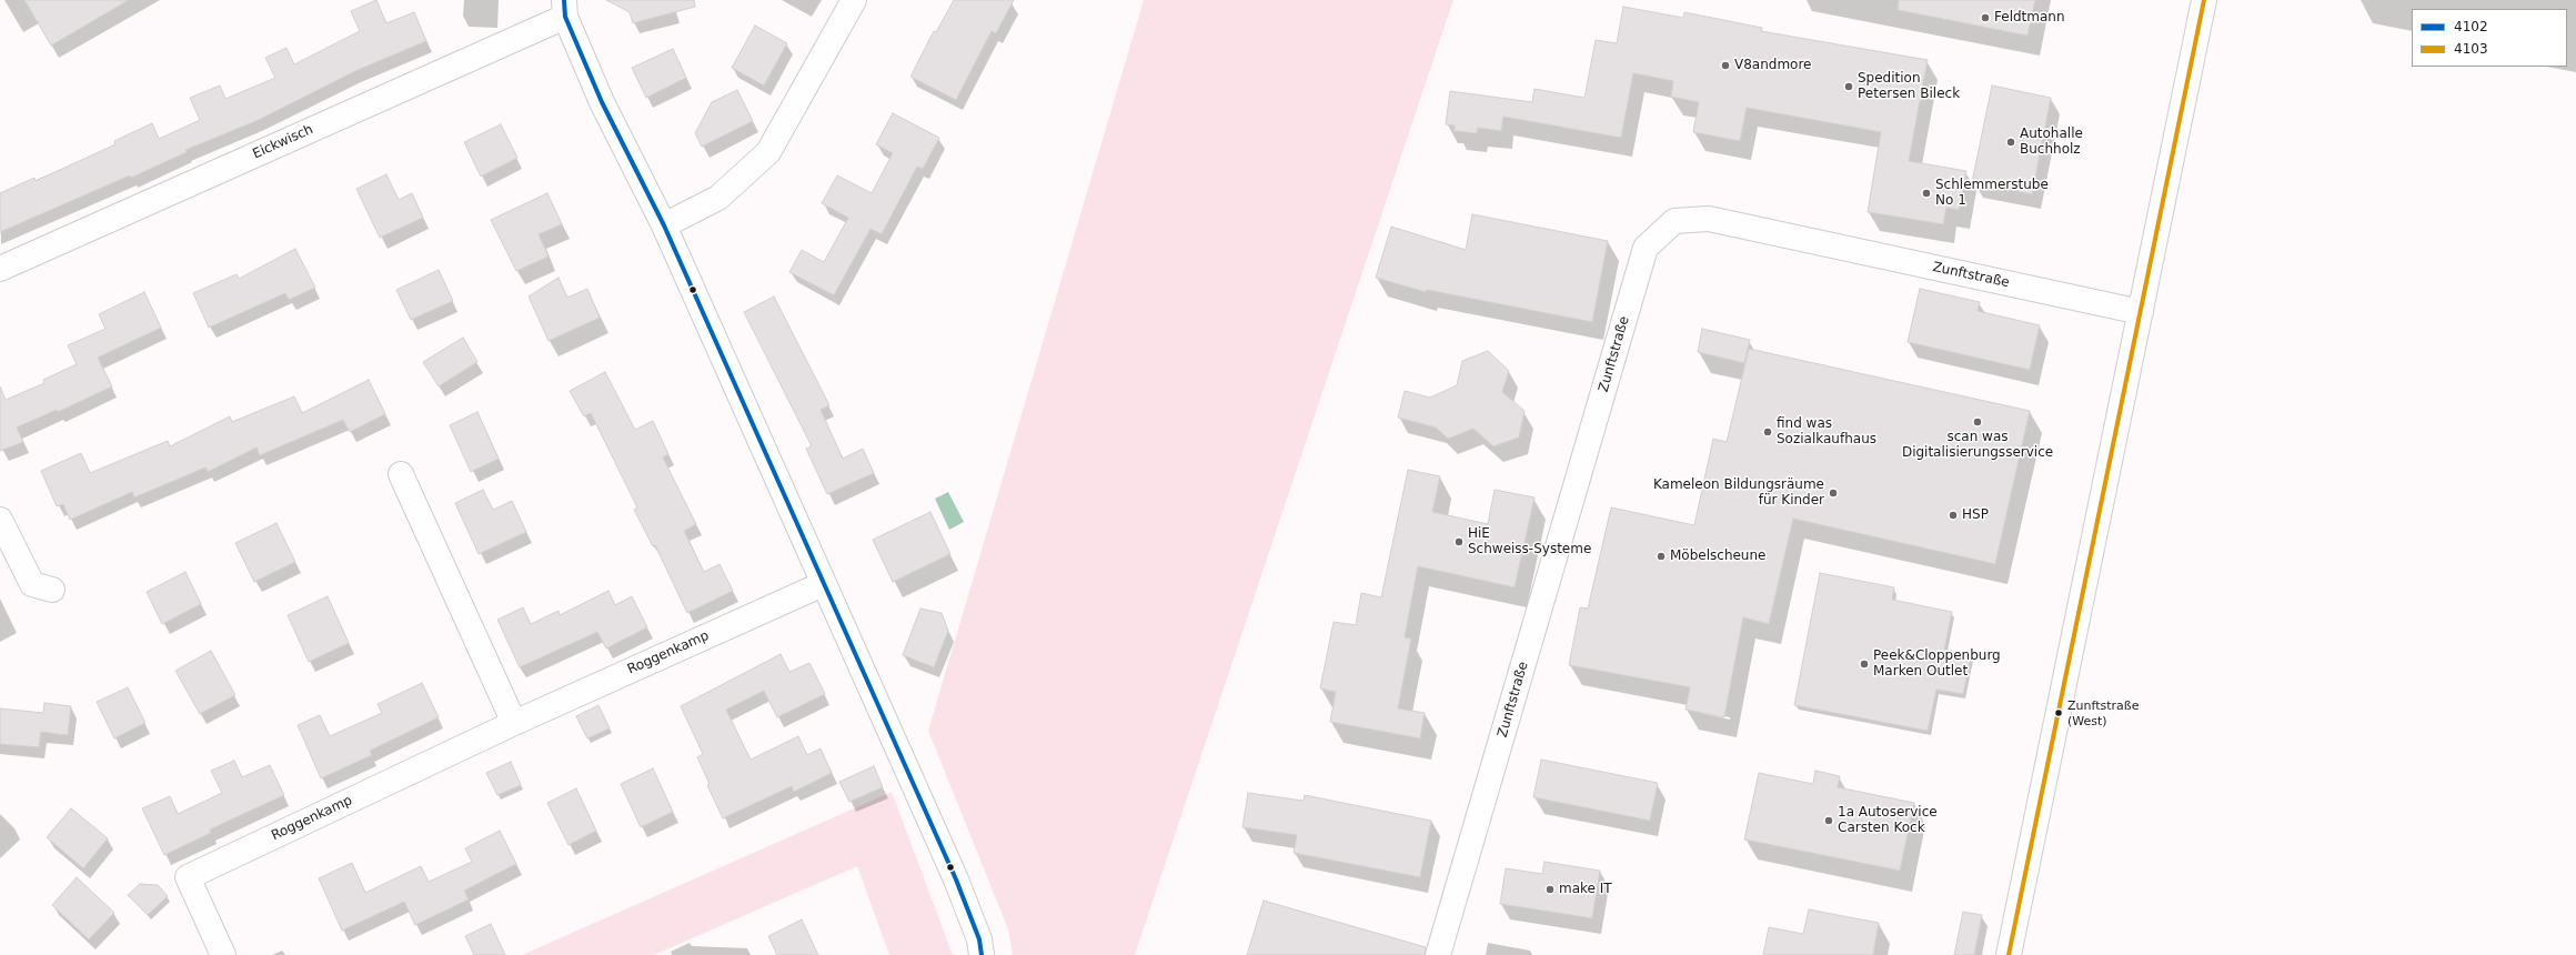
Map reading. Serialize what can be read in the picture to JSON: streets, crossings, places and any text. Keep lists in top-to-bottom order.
{
  "streets": {
    "street": ["Eickwisch", "Zunftstraße", "Roggenkamp"]
  },
  "places": [
    "Feldtmann",
    "V8andmore",
    "Spedition Petersen Bileck",
    "Autohalle Buchholz",
    "Schlemmerstube No 1",
    "scan was Digitalisierungsservice",
    "find was Sozialkaufhaus",
    "Kameleon Bildungsräume für Kinder",
    "HSP",
    "HiE Schweiss-Systeme",
    "Möbelscheune",
    "Peek&Cloppenburg Marken Outlet",
    "Zunftstraße (West)",
    "1a Autoservice Carsten Kock",
    "make IT"
  ],
  "lines": ["transit line 4102", "transit line 4103"],
  "legend": ["4102", "4103"]
}
